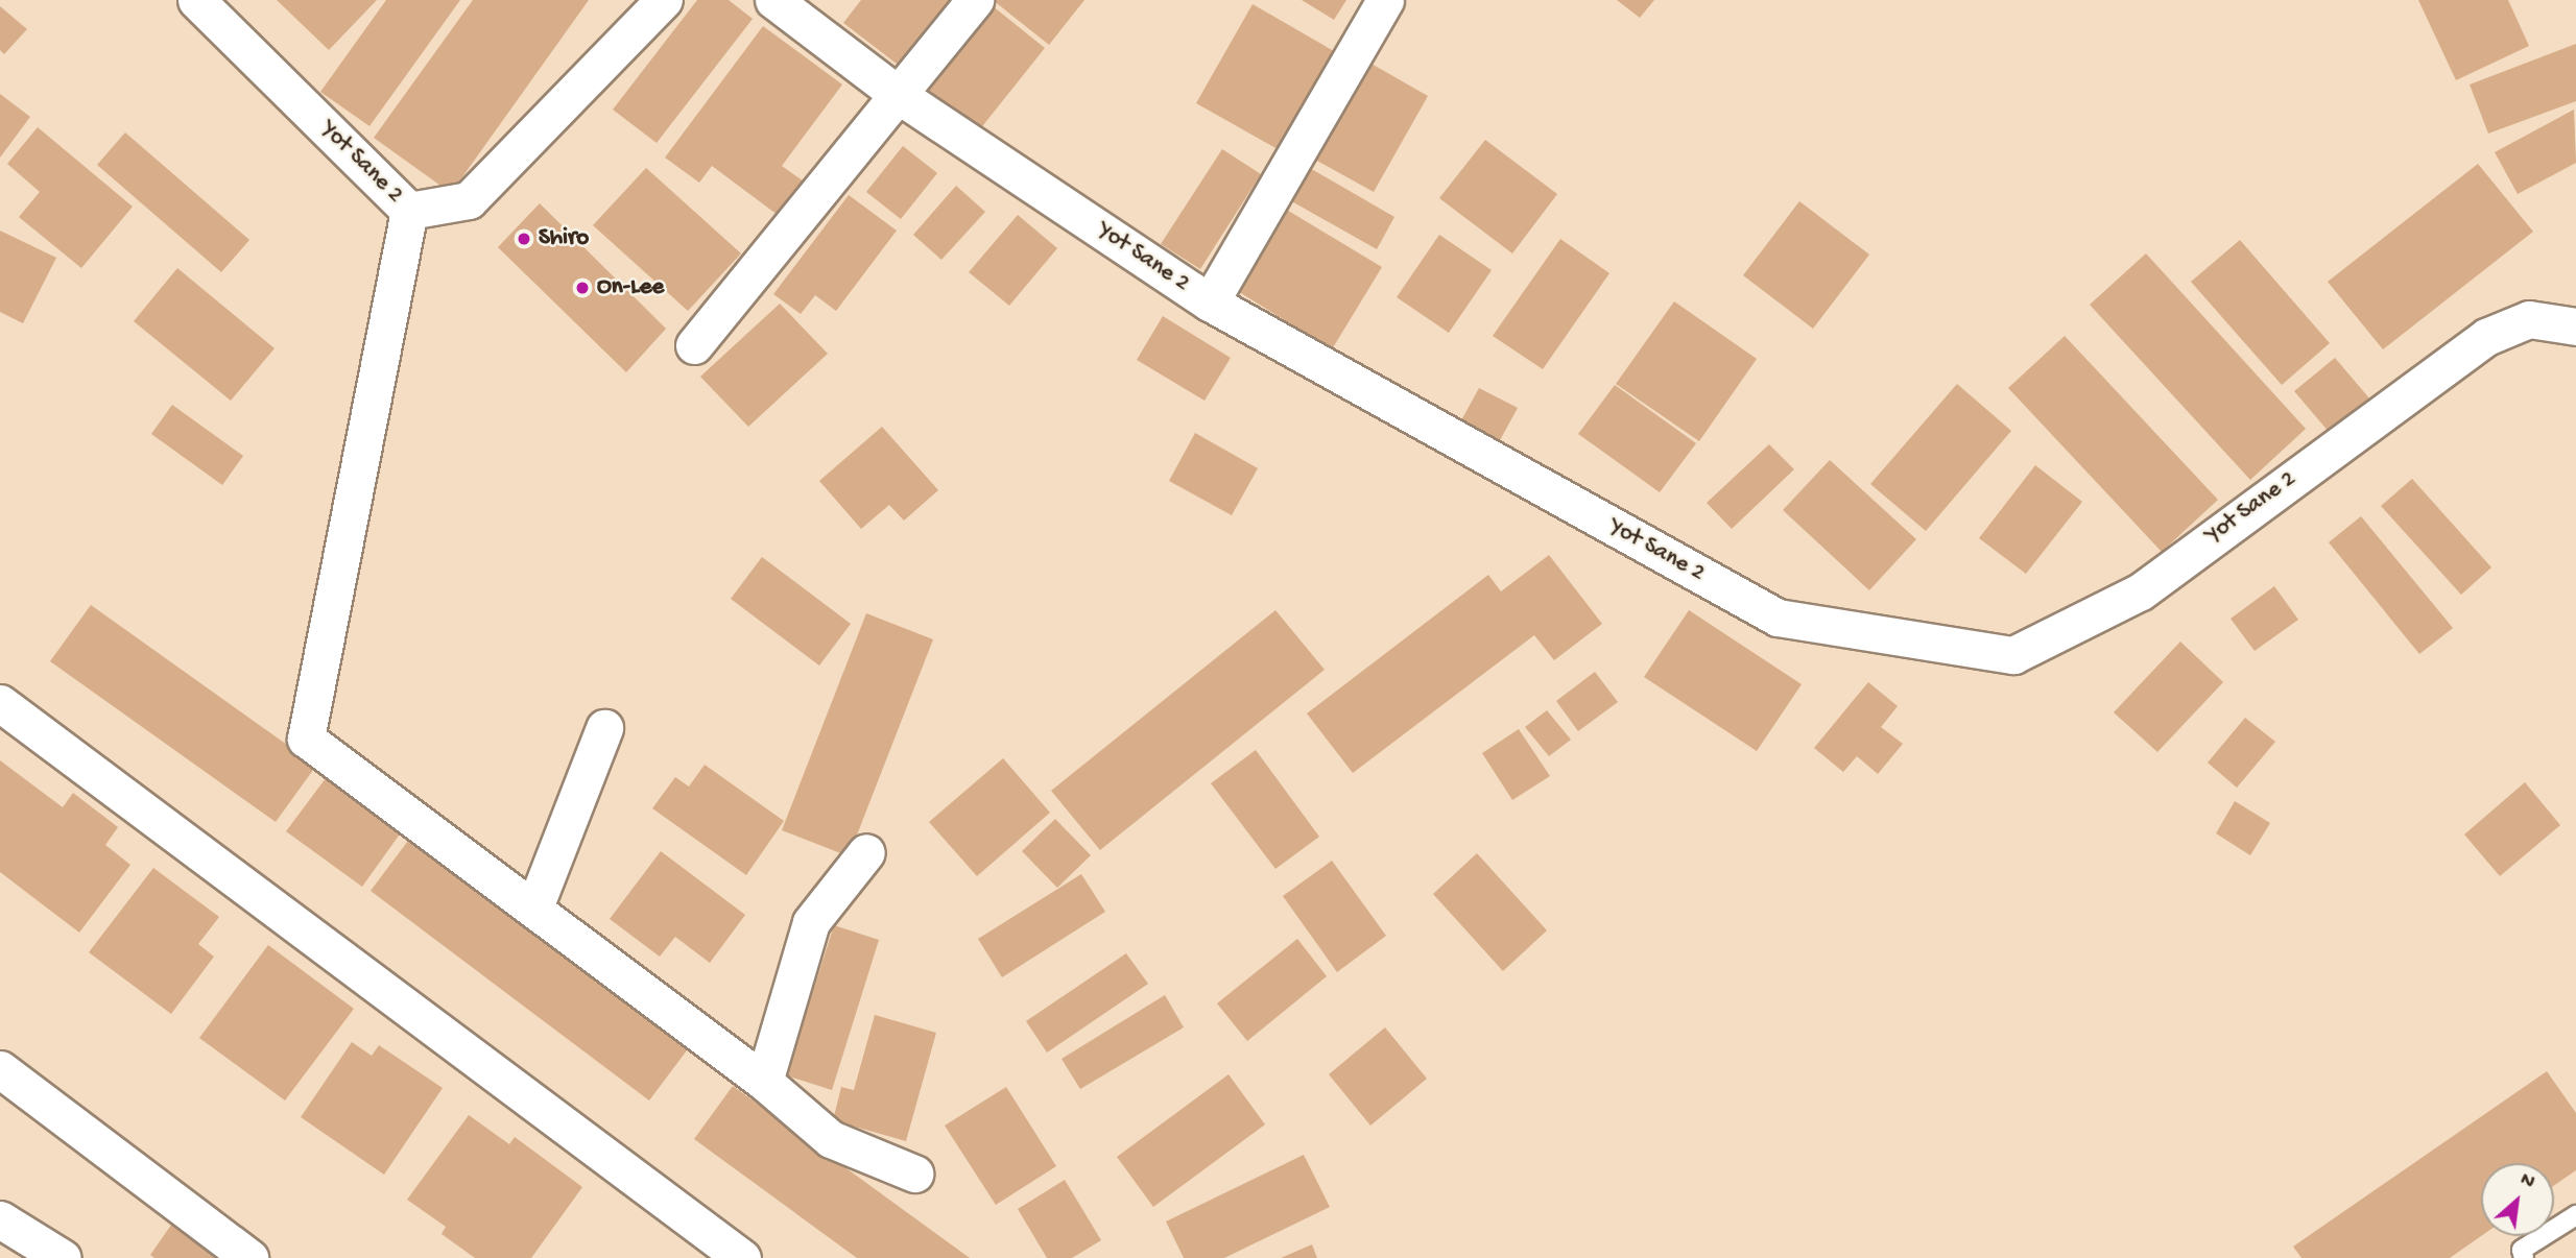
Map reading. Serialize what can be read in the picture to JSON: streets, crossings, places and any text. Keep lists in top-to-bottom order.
{
  "streets": {
    "street": ["Yot Sane 2"]
  },
  "places": ["Shiro", "On-Lee"],
  "north": "top right"
}
